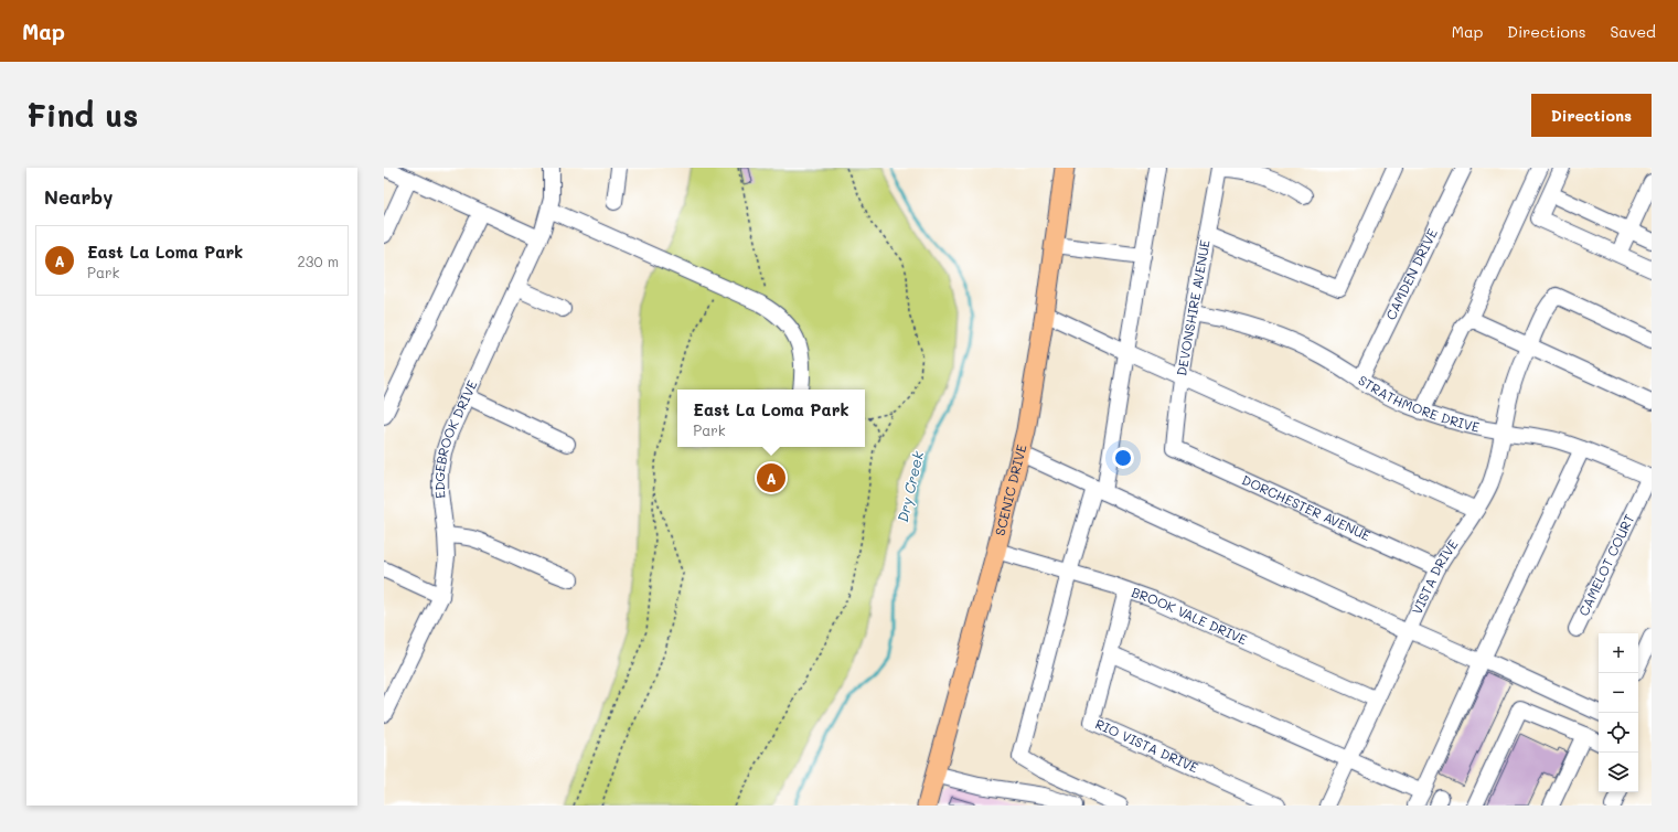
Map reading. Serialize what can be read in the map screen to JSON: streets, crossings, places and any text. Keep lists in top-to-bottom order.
{
  "streets": {
    "main road": ["SCENIC DRIVE"],
    "street": [
      "CAMDEN DRIVE",
      "DEVONSHIRE AVENUE",
      "STRATHMORE DRIVE",
      "EDGEBROOK DRIVE",
      "DORCHESTER AVENUE",
      "CAMELOT COURT",
      "VISTA DRIVE",
      "BROOK VALE DRIVE",
      "RIO VISTA DRIVE"
    ]
  },
  "crossings": [
    ["CAMDEN DRIVE", "STRATHMORE DRIVE"],
    ["DEVONSHIRE AVENUE", "STRATHMORE DRIVE"],
    ["DEVONSHIRE AVENUE", "DORCHESTER AVENUE"],
    ["STRATHMORE DRIVE", "CAMELOT COURT"],
    ["STRATHMORE DRIVE", "VISTA DRIVE"],
    ["SCENIC DRIVE", "BROOK VALE DRIVE"],
    ["DORCHESTER AVENUE", "VISTA DRIVE"],
    ["VISTA DRIVE", "BROOK VALE DRIVE"],
    ["BROOK VALE DRIVE", "RIO VISTA DRIVE"]
  ],
  "water": ["Dry Creek"],
  "page": {
    "header": "Map",
    "nav": ["Map", "Directions", "Saved"],
    "buttons": "Directions",
    "title": "Find us",
    "heading": "Nearby",
    "list": [
      {
        "mark": "A",
        "name": "East La Loma Park",
        "note": "Park",
        "value": "230 m"
      }
    ],
    "popup": ["East La Loma Park", "Park"],
    "pins": "A",
    "map_buttons": ["+", "−"]
  }
}
